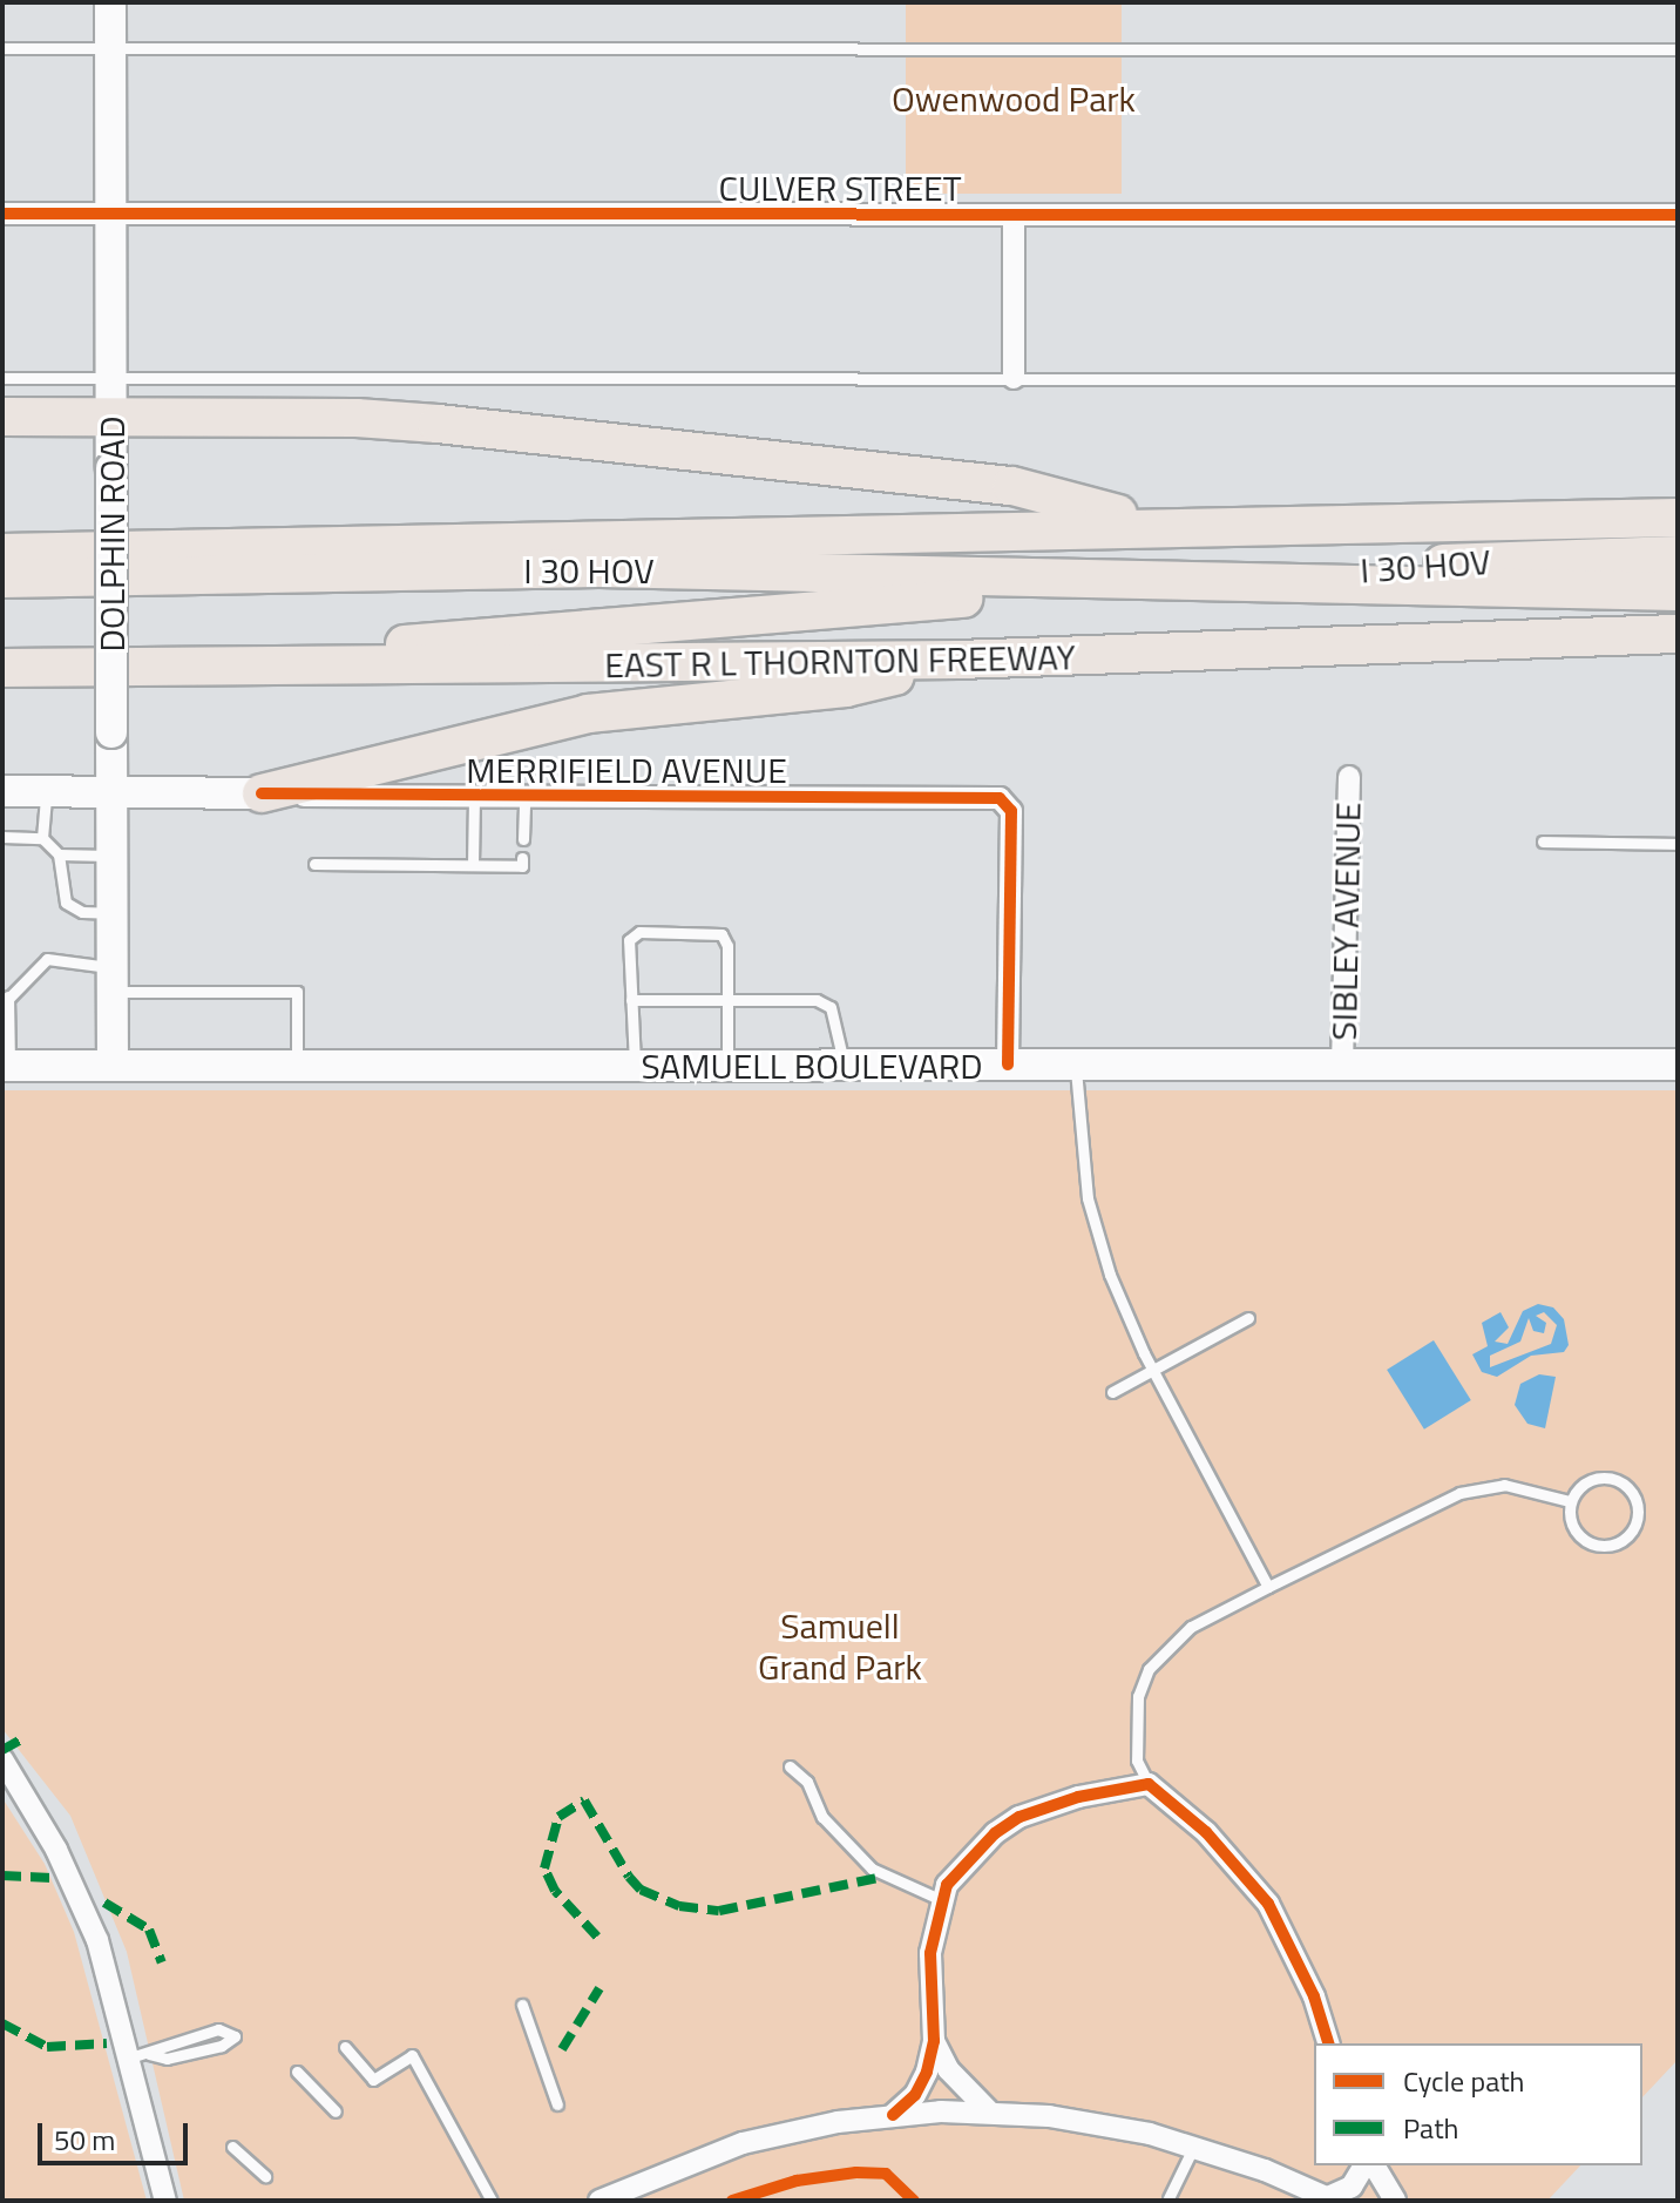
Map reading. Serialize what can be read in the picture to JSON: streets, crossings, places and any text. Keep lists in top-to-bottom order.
{
  "streets": {
    "highway": ["I 30 HOV", "EAST R L THORNTON FREEWAY"],
    "main road": ["DOLPHIN ROAD", "MERRIFIELD AVENUE", "SAMUELL BOULEVARD"],
    "street": ["CULVER STREET", "SIBLEY AVENUE"]
  },
  "crossings": [
    ["CULVER STREET", "DOLPHIN ROAD"],
    ["DOLPHIN ROAD", "MERRIFIELD AVENUE"],
    ["DOLPHIN ROAD", "SAMUELL BOULEVARD"],
    ["MERRIFIELD AVENUE", "SAMUELL BOULEVARD"],
    ["SIBLEY AVENUE", "SAMUELL BOULEVARD"]
  ],
  "parks": ["Owenwood Park", "Samuell Grand Park"],
  "legend": ["Cycle path", "Path"],
  "scale_bar": "50 m"
}
